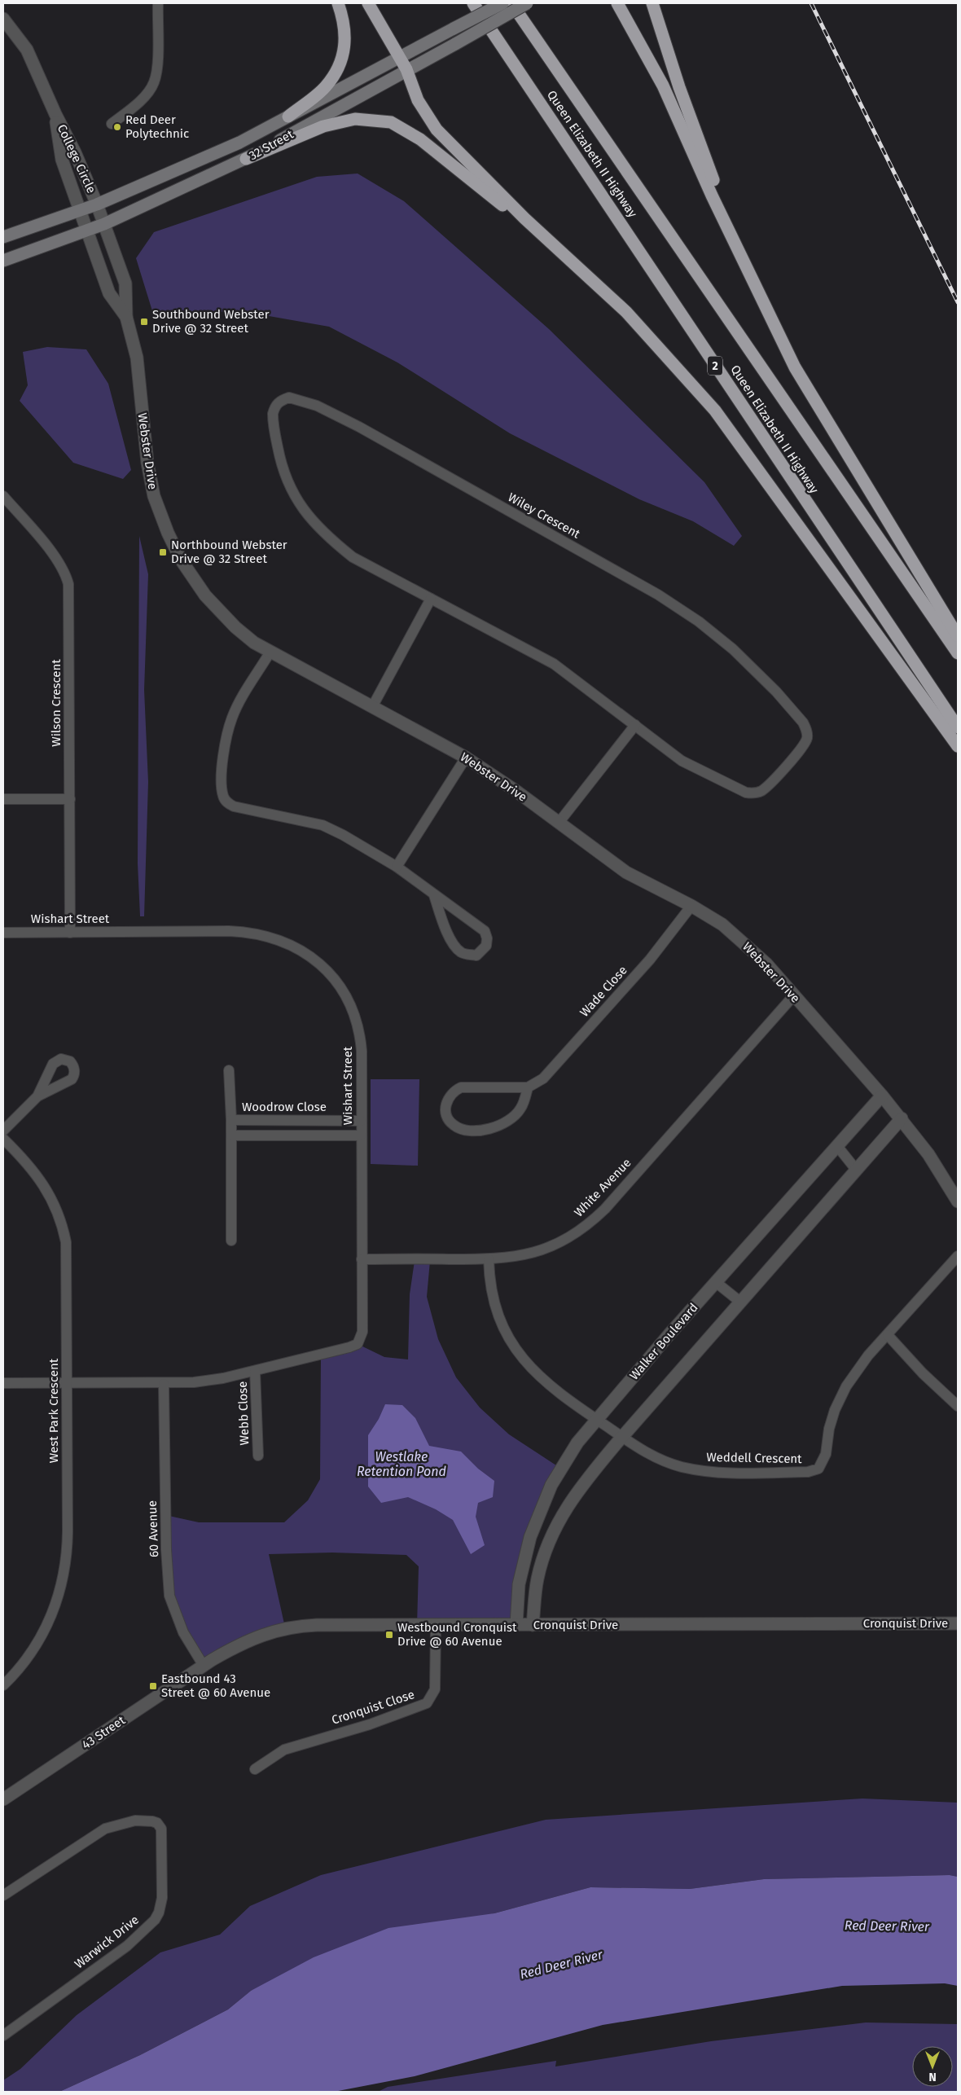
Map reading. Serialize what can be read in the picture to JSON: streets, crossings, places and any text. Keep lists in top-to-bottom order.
{
  "streets": {
    "highway": ["Queen Elizabeth II Highway", "2"],
    "main road": ["32 Street"],
    "street": [
      "College Circle",
      "Webster Drive",
      "Wiley Crescent",
      "Wilson Crescent",
      "Wishart Street",
      "Wade Close",
      "Woodrow Close",
      "White Avenue",
      "Walker Boulevard",
      "West Park Crescent",
      "Webb Close",
      "Weddell Crescent",
      "60 Avenue",
      "Cronquist Drive",
      "Cronquist Close",
      "43 Street",
      "Warwick Drive"
    ]
  },
  "crossings": [
    ["32 Street", "College Circle"],
    ["32 Street", "Webster Drive"],
    ["College Circle", "Webster Drive"],
    ["Webster Drive", "Wade Close"],
    ["Webster Drive", "White Avenue"],
    ["Webster Drive", "Walker Boulevard"],
    ["Wilson Crescent", "Wishart Street"],
    ["Wishart Street", "Woodrow Close"],
    ["Wishart Street", "White Avenue"],
    ["Wishart Street", "West Park Crescent"],
    ["Wishart Street", "Webb Close"],
    ["Wishart Street", "60 Avenue"],
    ["White Avenue", "Weddell Crescent"],
    ["Walker Boulevard", "Weddell Crescent"],
    ["Walker Boulevard", "Cronquist Drive"],
    ["60 Avenue", "Cronquist Drive"],
    ["60 Avenue", "43 Street"],
    ["Cronquist Drive", "Cronquist Close"],
    ["Cronquist Drive", "43 Street"]
  ],
  "water": ["Westlake Retention Pond", "Red Deer River"],
  "places": {
    "other": ["Red Deer Polytechnic"],
    "transit": [
      "Southbound Webster Drive @ 32 Street",
      "Northbound Webster Drive @ 32 Street",
      "Westbound Cronquist Drive @ 60 Avenue",
      "Eastbound 43 Street @ 60 Avenue"
    ]
  },
  "north": "bottom"
}
